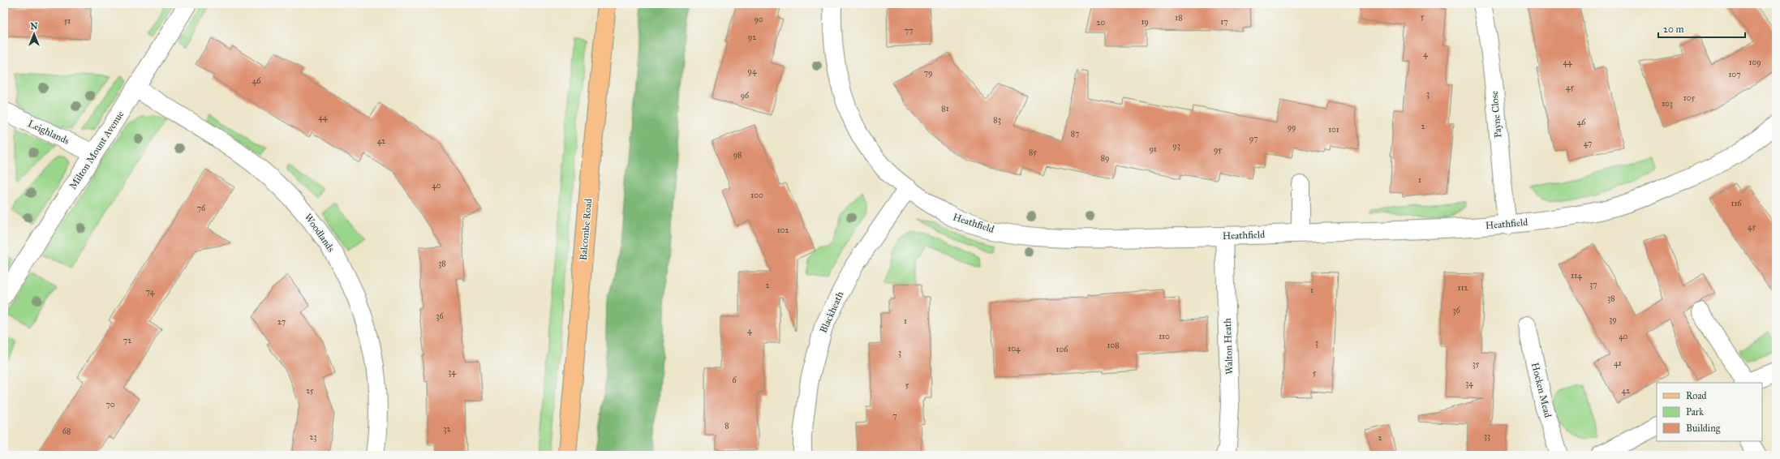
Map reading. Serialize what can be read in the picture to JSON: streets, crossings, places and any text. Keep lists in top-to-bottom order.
{
  "streets": {
    "main road": ["Balcombe Road"],
    "street": [
      "Payne Close",
      "Leighlands",
      "Milton Mount Avenue",
      "Heathfield",
      "Woodlands",
      "Blackheath",
      "Walton Heath",
      "Hocken Mead"
    ]
  },
  "crossings": [
    ["Payne Close", "Heathfield"],
    ["Leighlands", "Milton Mount Avenue"],
    ["Milton Mount Avenue", "Woodlands"],
    ["Heathfield", "Blackheath"],
    ["Heathfield", "Walton Heath"]
  ],
  "house_numbers": [
    "5",
    "18",
    "90",
    "51",
    "19",
    "17",
    "20",
    "77",
    "92",
    "4",
    "44",
    "109",
    "94",
    "79",
    "107",
    "46",
    "45",
    "3",
    "96",
    "105",
    "103",
    "81",
    "44",
    "83",
    "46",
    "2",
    "99",
    "101",
    "87",
    "97",
    "42",
    "47",
    "93",
    "91",
    "95",
    "85",
    "98",
    "89",
    "1",
    "40",
    "100",
    "116",
    "76",
    "45",
    "102",
    "38",
    "114",
    "37",
    "2",
    "112",
    "1",
    "74",
    "38",
    "36",
    "36",
    "39",
    "1",
    "27",
    "4",
    "110",
    "40",
    "72",
    "3",
    "108",
    "104",
    "106",
    "3",
    "41",
    "35",
    "34",
    "5",
    "6",
    "34",
    "5",
    "25",
    "42",
    "70",
    "7",
    "8",
    "32",
    "68",
    "33",
    "23",
    "2"
  ],
  "legend": ["Road", "Park", "Building"],
  "scale_bar": "20 m",
  "north": "top"
}
